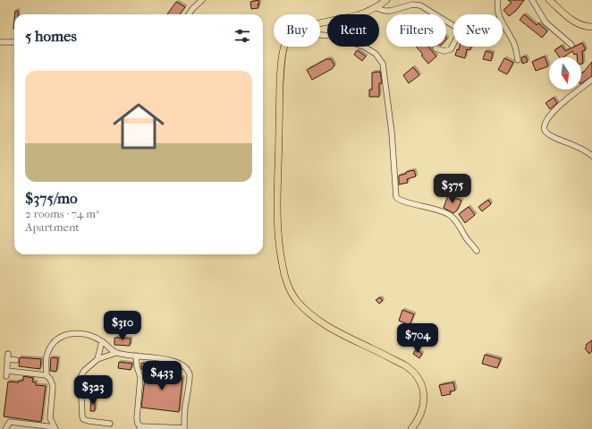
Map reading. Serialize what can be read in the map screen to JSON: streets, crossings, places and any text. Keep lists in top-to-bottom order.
{
  "north": "bottom",
  "page": {
    "chip": [
      "Buy",
      "Rent",
      "Filters",
      "New"
    ],
    "heading": "5 homes",
    "list": [
      {
        "name": "$375/mo",
        "note": "2 rooms · 74 m² · Apartment"
      }
    ],
    "price": [
      "$375",
      "$310",
      "$704",
      "$433",
      "$323"
    ]
  }
}
